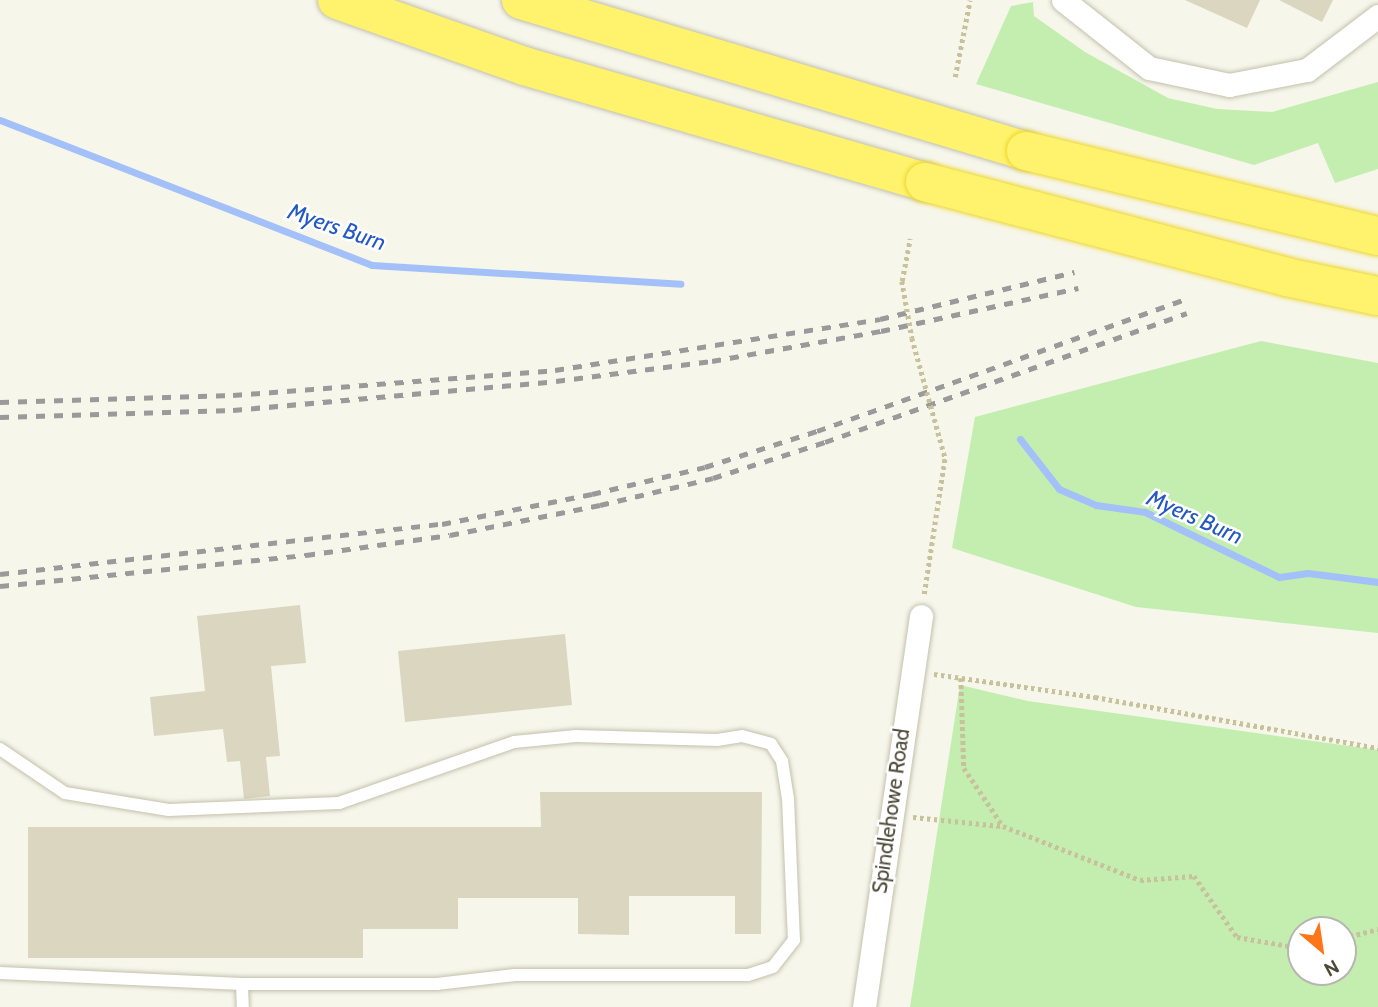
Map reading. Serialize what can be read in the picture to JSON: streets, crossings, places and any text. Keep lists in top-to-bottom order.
{
  "streets": {
    "street": ["Spindlehowe Road"]
  },
  "water": ["Myers Burn"],
  "north": "bottom right"
}
